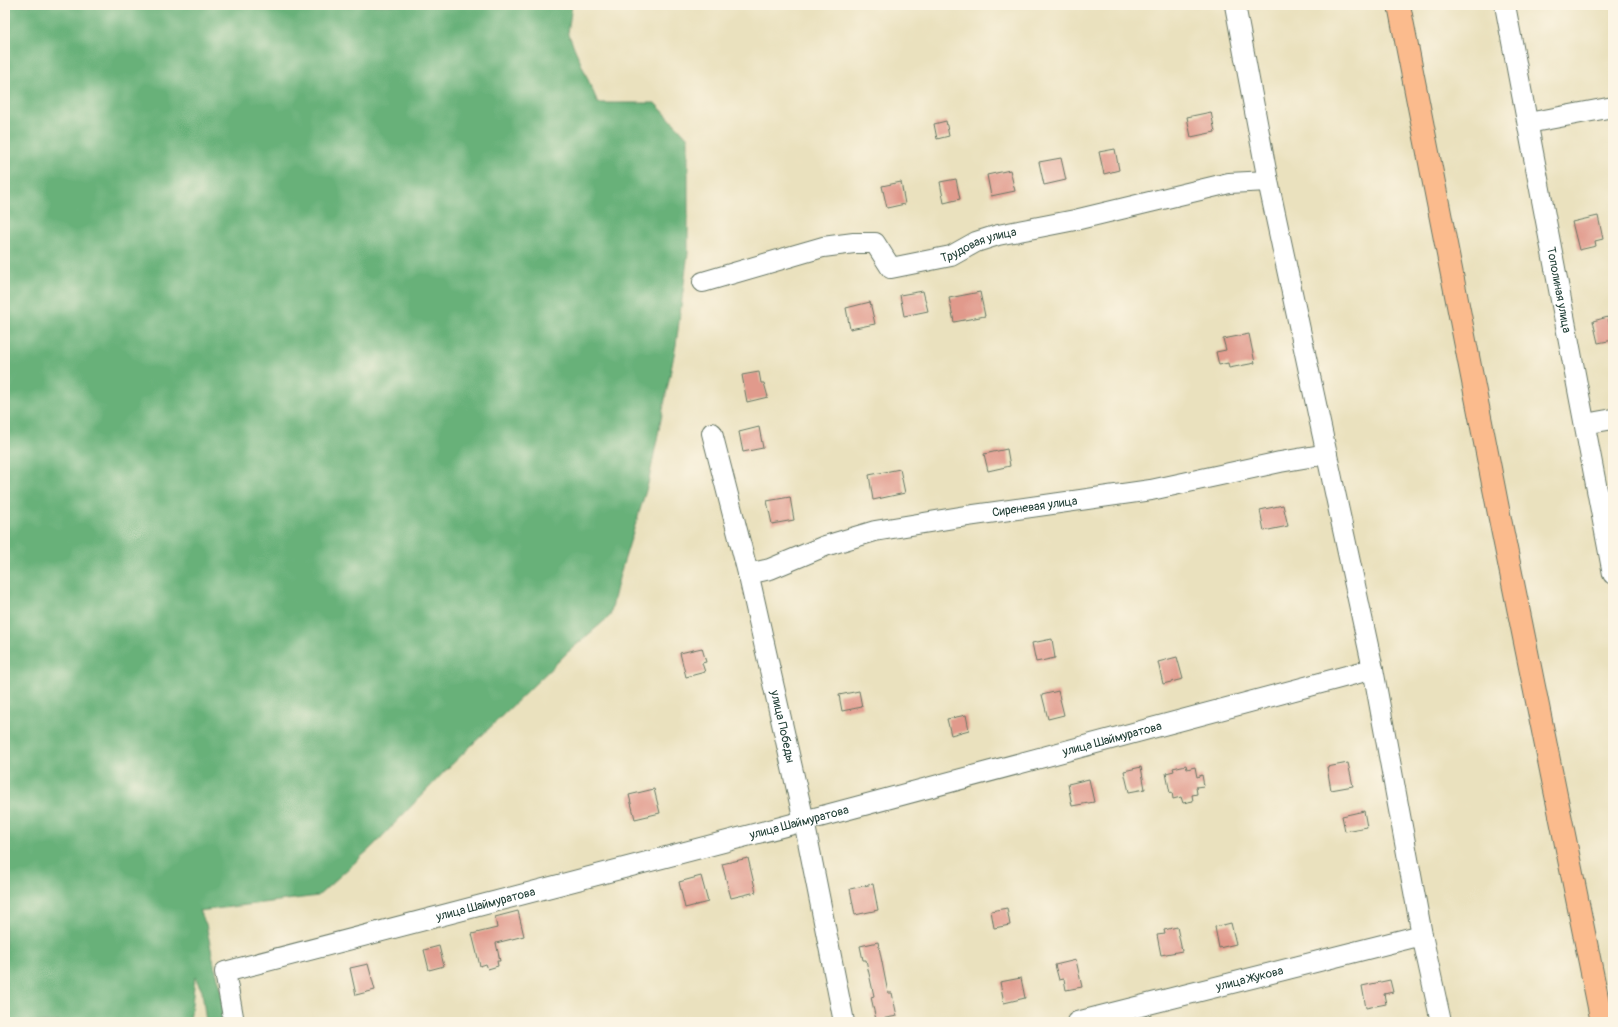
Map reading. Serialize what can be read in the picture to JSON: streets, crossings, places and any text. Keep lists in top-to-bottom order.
{
  "streets": {
    "street": [
      "Трудовая улица",
      "Тополиная улица",
      "Сиреневая улица",
      "улица Победы",
      "улица Шаймуратова",
      "улица Жукова"
    ]
  },
  "crossings": [
    ["Сиреневая улица", "улица Победы"],
    ["улица Победы", "улица Шаймуратова"]
  ]
}
